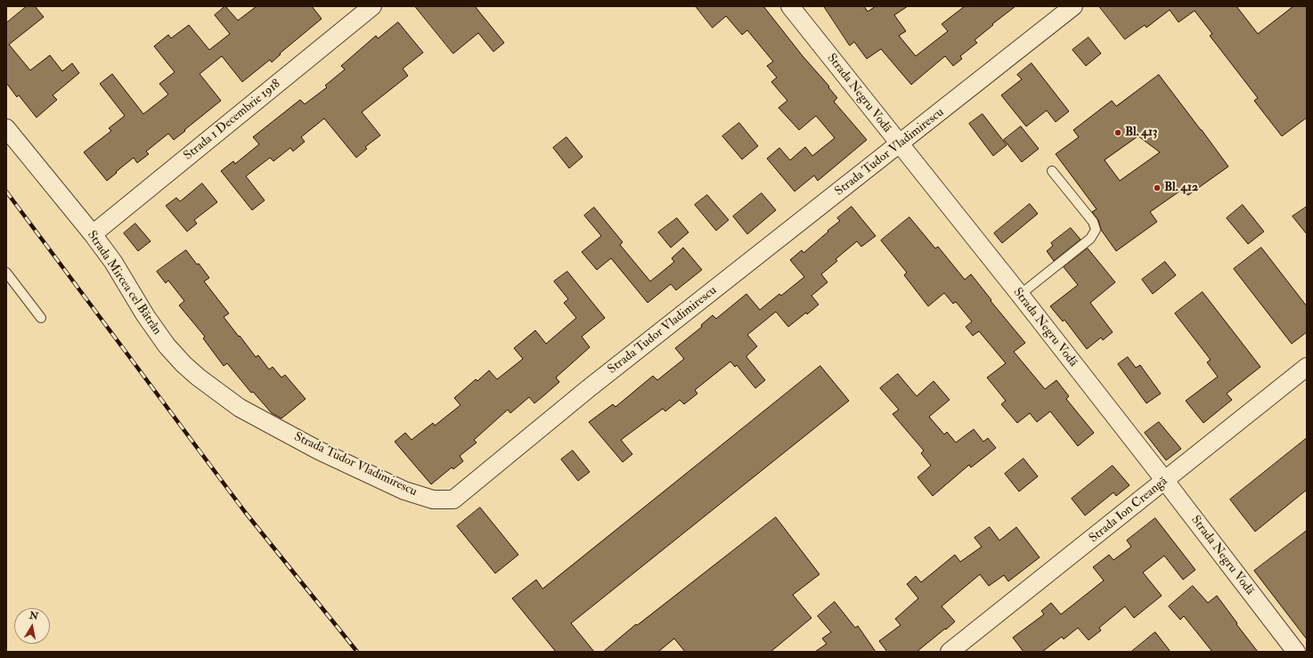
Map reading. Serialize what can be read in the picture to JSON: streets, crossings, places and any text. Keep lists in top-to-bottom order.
{
  "streets": {
    "street": [
      "Strada Negru Vodă",
      "Strada 1 Decembrie 1918",
      "Strada Tudor Vladimirescu",
      "Strada Mircea cel Bătrân",
      "Strada Ion Creangă"
    ]
  },
  "crossings": [
    ["Strada Negru Vodă", "Strada Tudor Vladimirescu"],
    ["Strada Negru Vodă", "Strada Ion Creangă"],
    ["Strada 1 Decembrie 1918", "Strada Mircea cel Bătrân"],
    ["Strada Tudor Vladimirescu", "Strada Mircea cel Bătrân"]
  ],
  "places": ["Bl. 413", "Bl. 412"],
  "north": "top"
}
